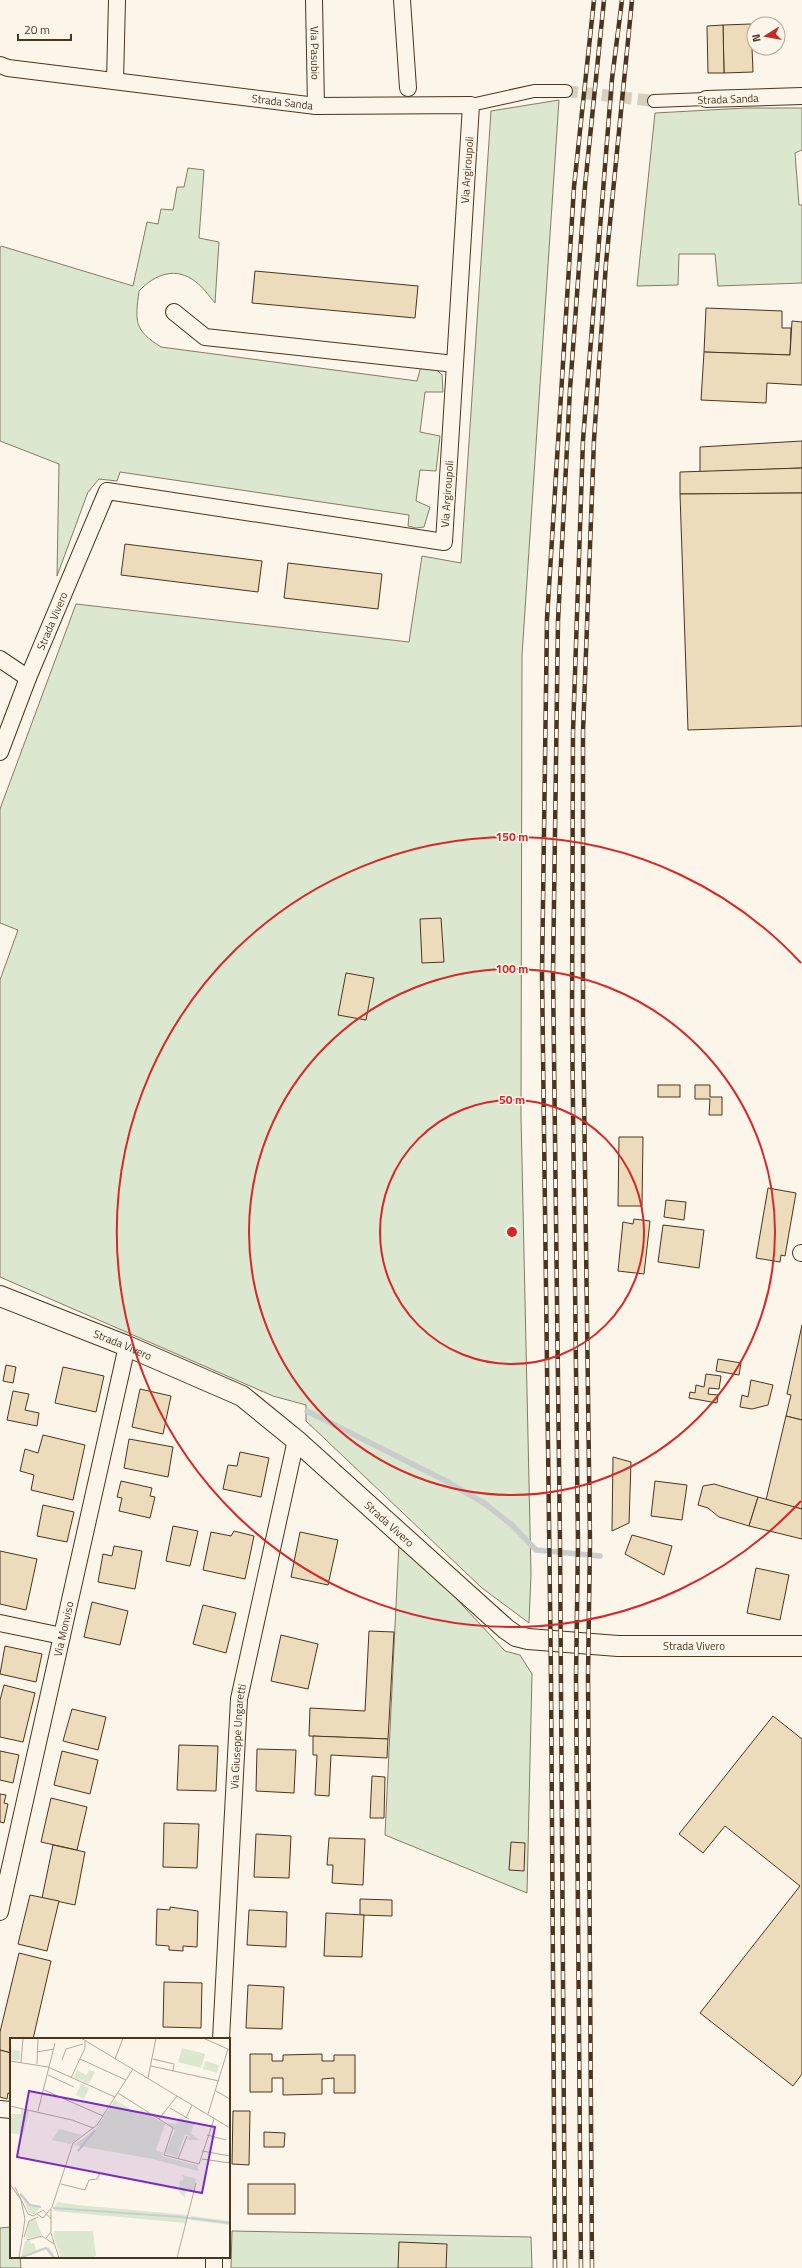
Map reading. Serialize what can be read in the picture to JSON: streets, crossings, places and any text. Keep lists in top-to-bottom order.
{
  "streets": {
    "street": [
      "Via Pasubio",
      "Strada Sanda",
      "Via Argiroupoli",
      "Strada Vivero",
      "Via Monviso",
      "Via Giuseppe Ungaretti"
    ]
  },
  "crossings": [
    ["Via Pasubio", "Strada Sanda"],
    ["Strada Sanda", "Via Argiroupoli"],
    ["Via Argiroupoli", "Strada Vivero"],
    ["Strada Vivero", "Via Monviso"],
    ["Strada Vivero", "Via Giuseppe Ungaretti"]
  ],
  "scale_bar": "20 m",
  "north": "left",
  "rings": ["150 m", "100 m", "50 m"]
}
